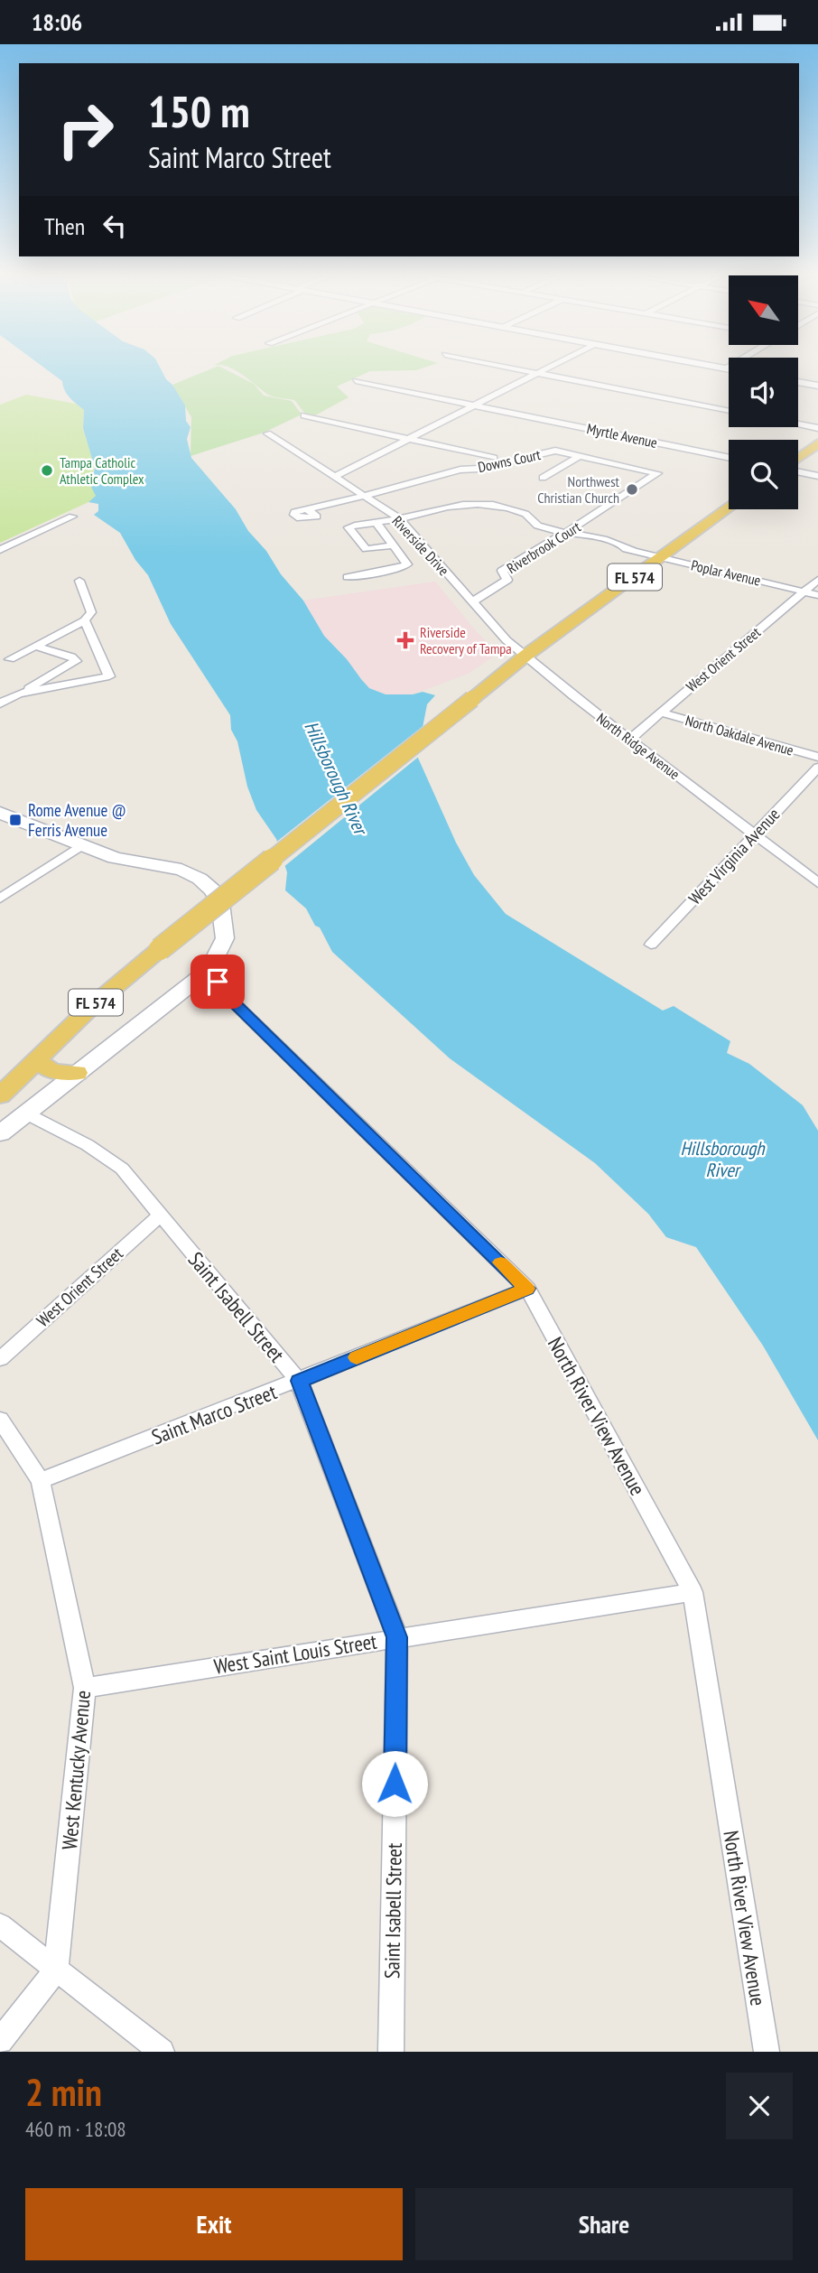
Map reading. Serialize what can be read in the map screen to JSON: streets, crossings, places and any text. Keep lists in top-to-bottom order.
{
  "streets": {
    "main road": ["FL 574"],
    "street": [
      "Myrtle Avenue",
      "Downs Court",
      "Riverside Drive",
      "Riverbrook Court",
      "Poplar Avenue",
      "West Orient Street",
      "North Oakdale Avenue",
      "North Ridge Avenue",
      "West Virginia Avenue",
      "Saint Isabell Street",
      "Saint Marco Street",
      "North River View Avenue",
      "West Saint Louis Street",
      "West Kentucky Avenue"
    ]
  },
  "crossings": [
    ["Downs Court", "Riverside Drive"],
    ["Downs Court", "Riverbrook Court"],
    ["Riverside Drive", "Riverbrook Court"],
    ["Riverside Drive", "Poplar Avenue"],
    ["Riverside Drive", "FL 574"],
    ["Riverside Drive", "North Ridge Avenue"],
    ["Riverbrook Court", "Poplar Avenue"],
    ["Poplar Avenue", "FL 574"],
    ["Poplar Avenue", "West Orient Street"],
    ["FL 574", "North Ridge Avenue"],
    ["West Orient Street", "North Oakdale Avenue"],
    ["West Orient Street", "North Ridge Avenue"],
    ["West Orient Street", "Saint Isabell Street"],
    ["North Ridge Avenue", "West Virginia Avenue"],
    ["Saint Isabell Street", "Saint Marco Street"],
    ["Saint Isabell Street", "West Saint Louis Street"],
    ["Saint Marco Street", "North River View Avenue"],
    ["Saint Marco Street", "West Kentucky Avenue"],
    ["North River View Avenue", "West Saint Louis Street"],
    ["West Saint Louis Street", "West Kentucky Avenue"]
  ],
  "water": ["Hillsborough River"],
  "places": {
    "other": ["Tampa Catholic Athletic Complex", "Northwest Christian Church"],
    "health": ["Riverside Recovery of Tampa"],
    "transit": ["Rome Avenue @ Ferris Avenue"]
  },
  "north": "top left",
  "page": {
    "status": "18:06",
    "turn": ["150 m", "Saint Marco Street"],
    "then": "Then",
    "heading": ["2 min", "460 m · 18:08"],
    "buttons": ["Exit", "Share"]
  }
}
